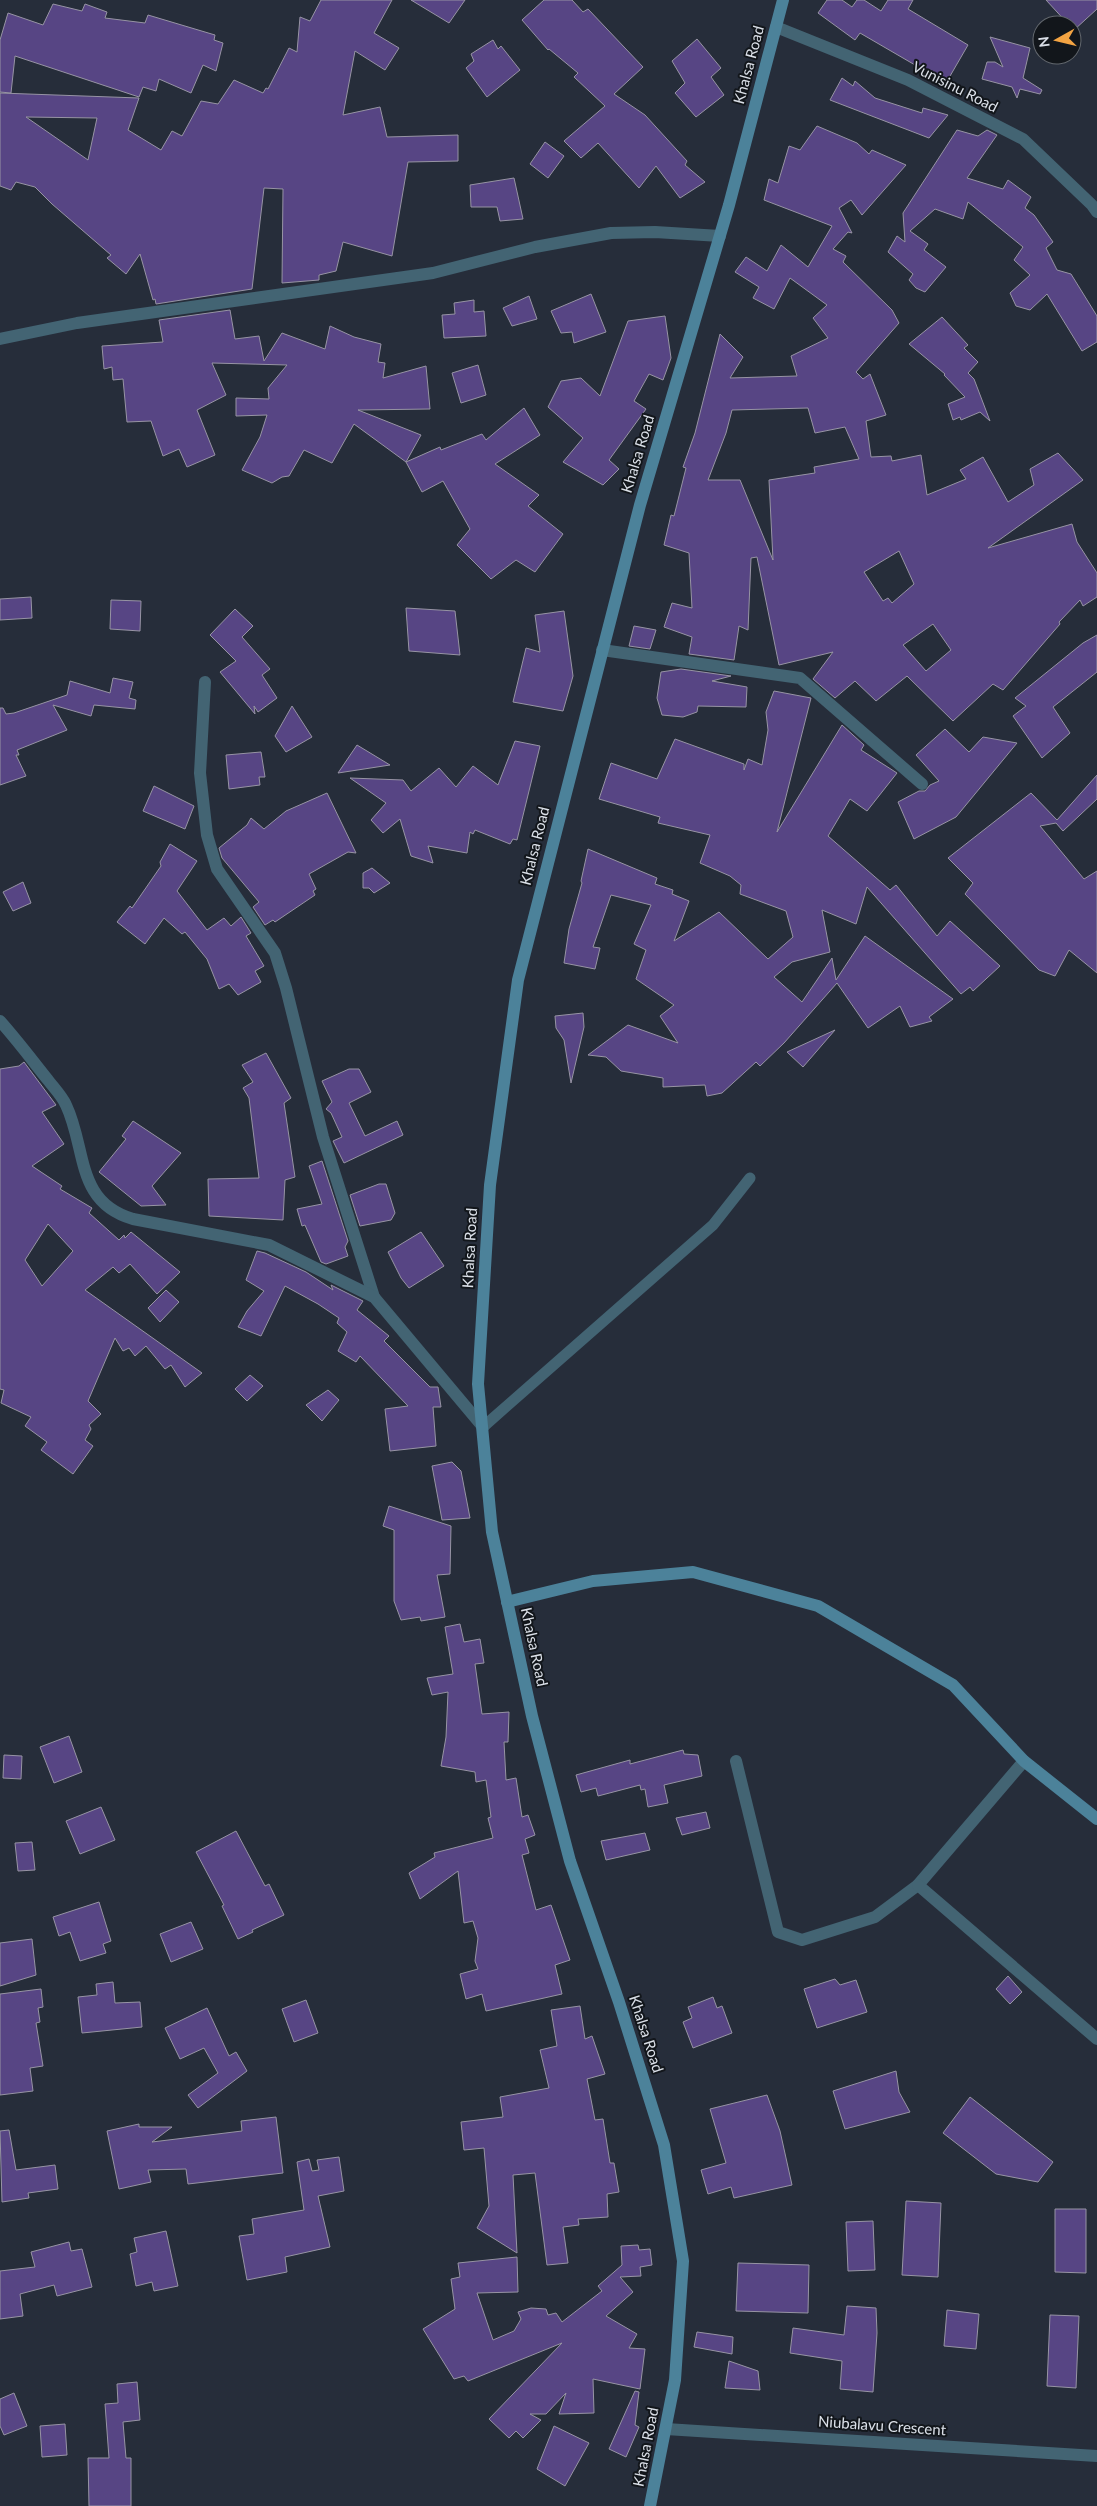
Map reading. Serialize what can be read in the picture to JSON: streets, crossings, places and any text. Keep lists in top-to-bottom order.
{
  "streets": {
    "main road": ["Khalsa Road"],
    "street": ["Vunisinu Road", "Niubalavu Crescent"]
  },
  "crossings": [
    ["Khalsa Road", "Vunisinu Road"],
    ["Khalsa Road", "Niubalavu Crescent"]
  ],
  "north": "left"
}
